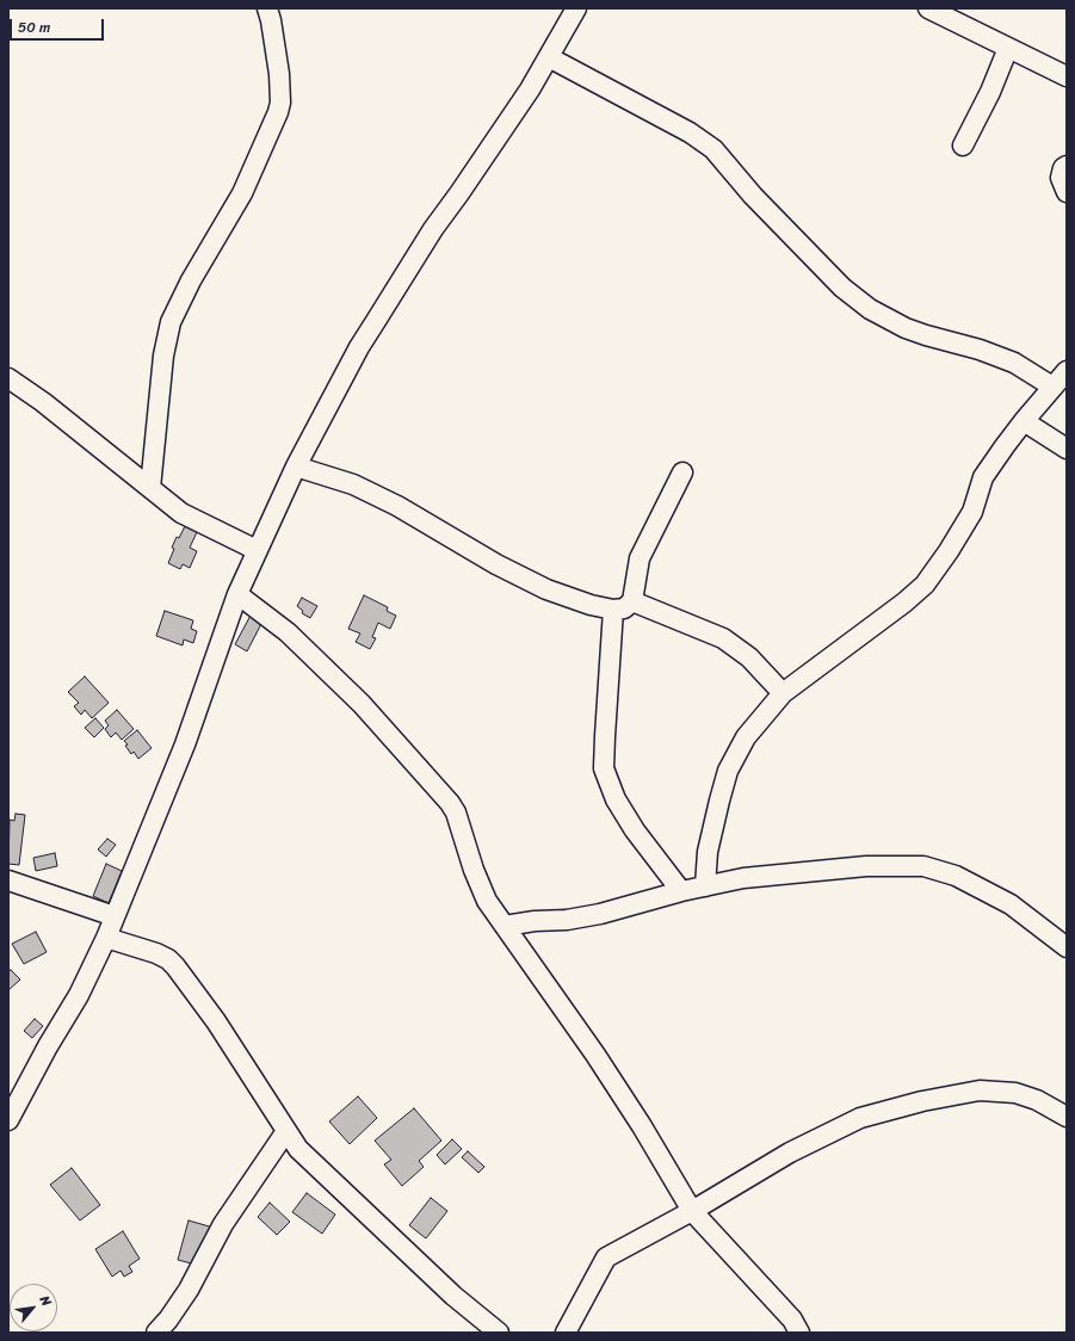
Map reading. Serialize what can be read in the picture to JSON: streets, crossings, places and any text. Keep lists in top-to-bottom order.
{
  "scale_bar": "50 m",
  "north": "top right"
}
